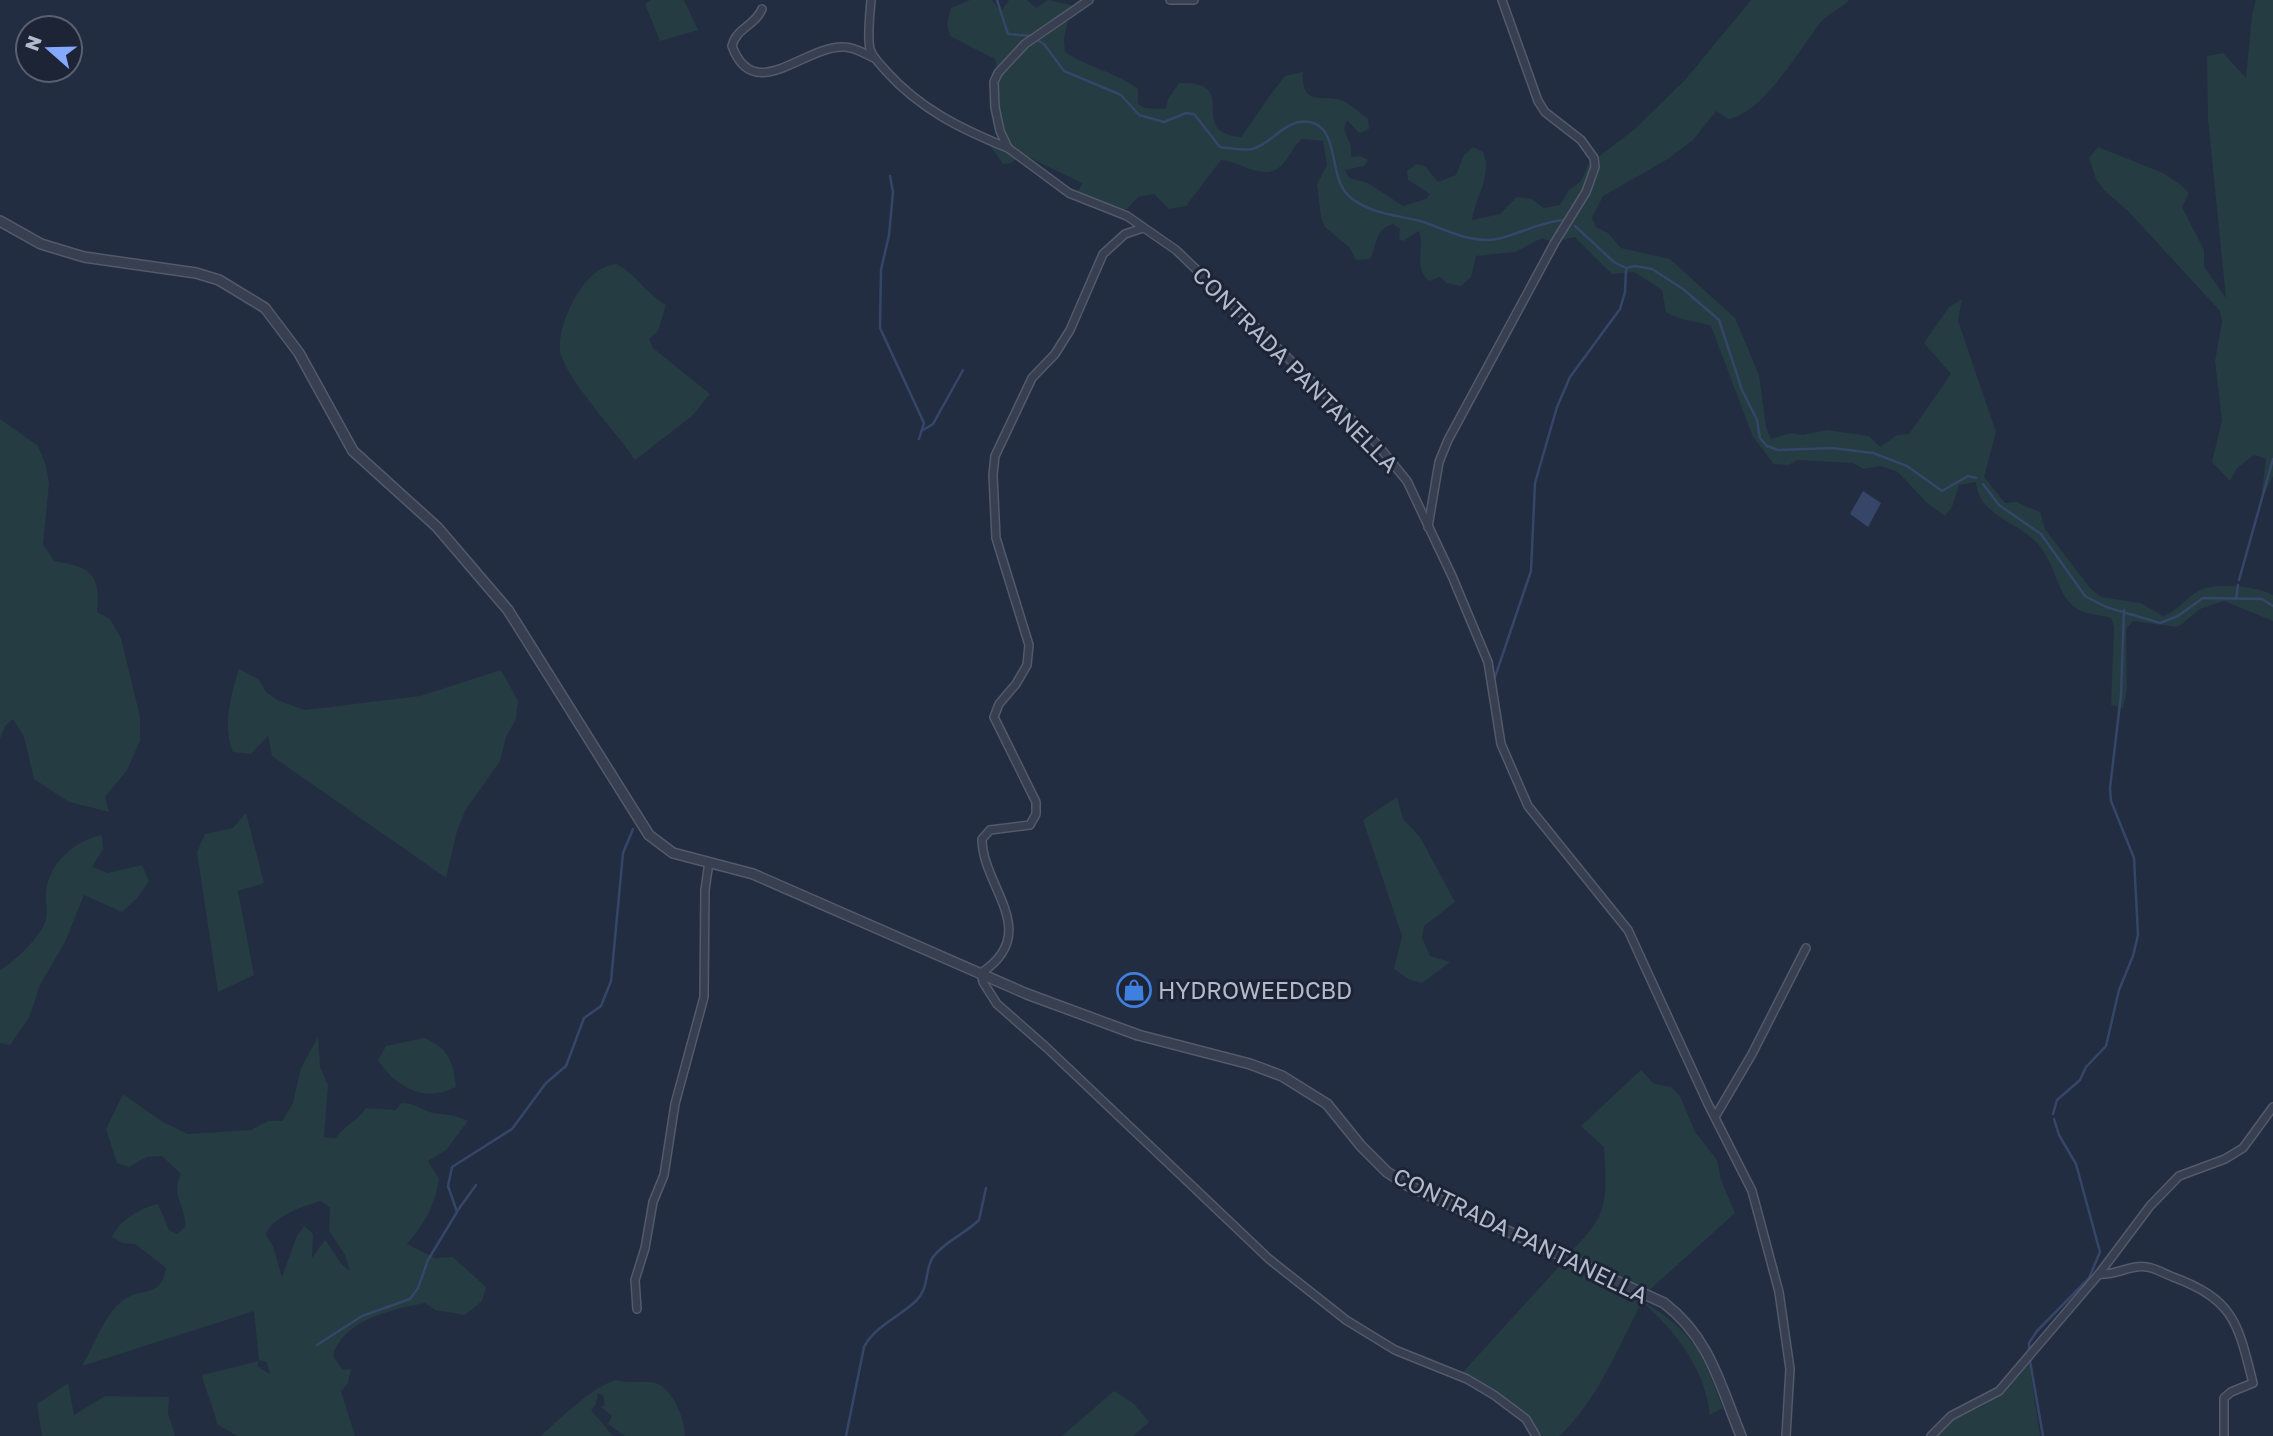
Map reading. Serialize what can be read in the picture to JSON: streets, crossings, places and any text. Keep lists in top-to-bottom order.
{
  "streets": {
    "street": ["CONTRADA PANTANELLA"]
  },
  "places": {
    "shop": ["HYDROWEEDCBD"]
  },
  "north": "left"
}
